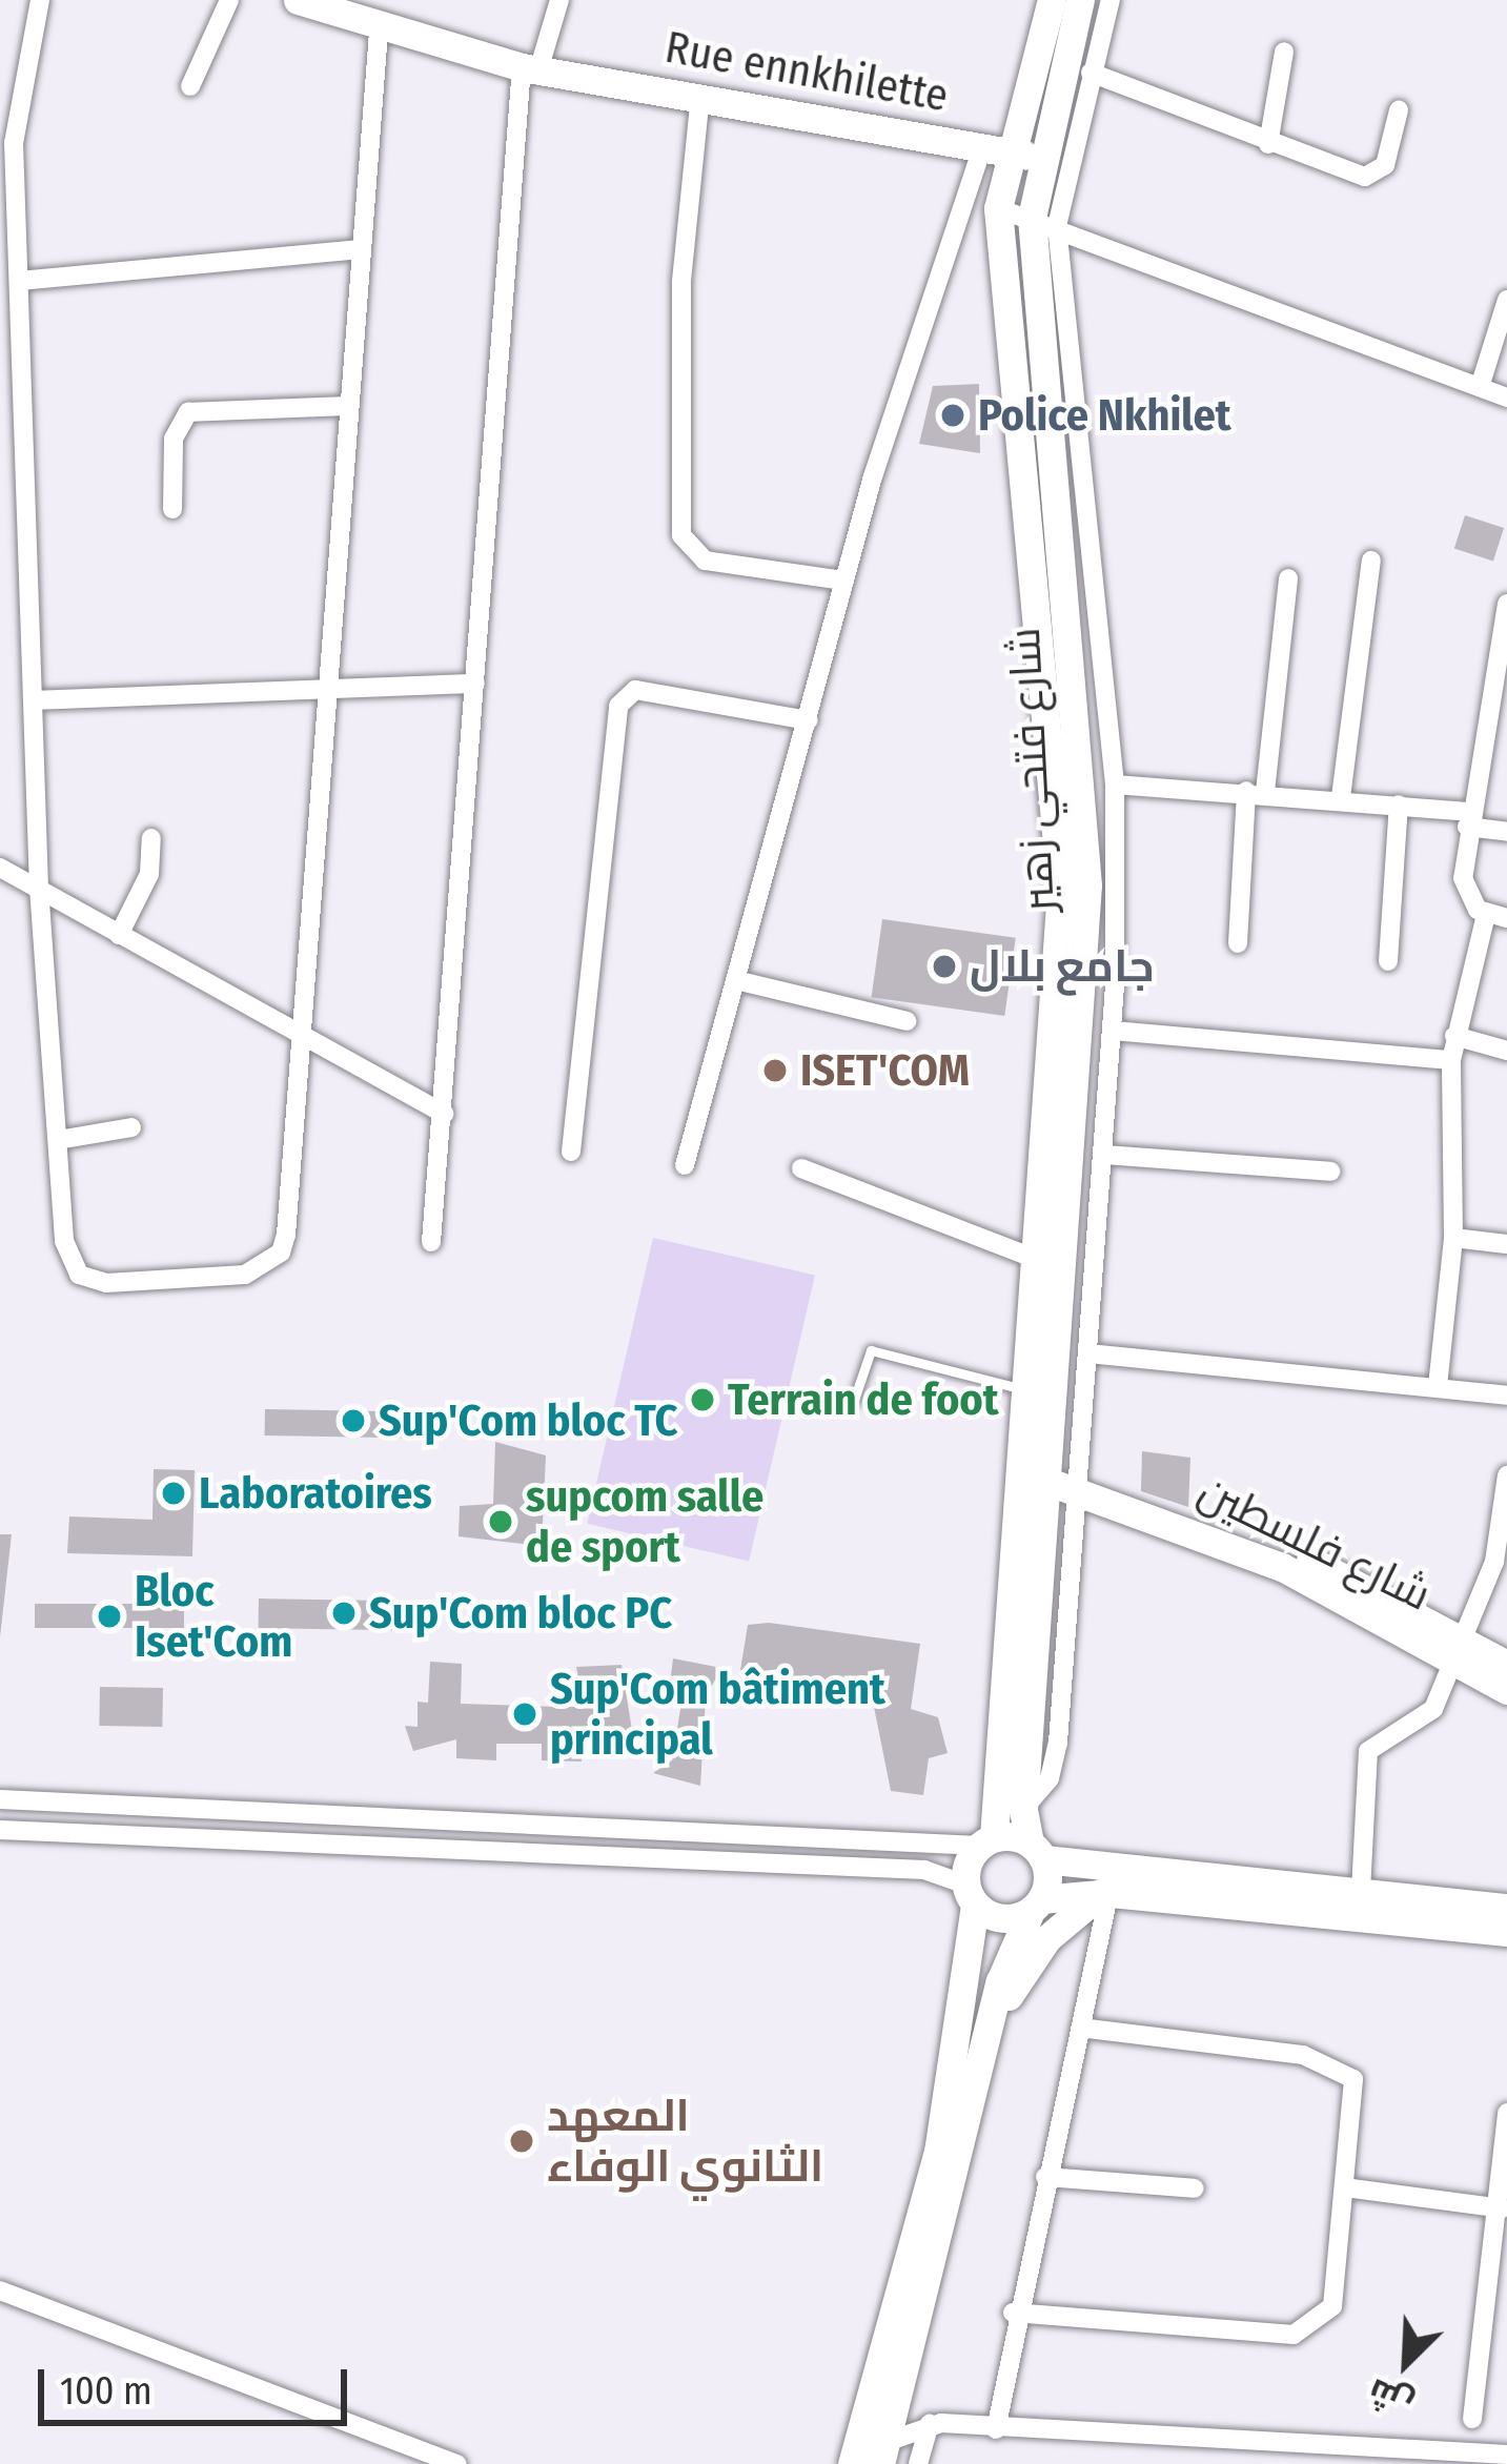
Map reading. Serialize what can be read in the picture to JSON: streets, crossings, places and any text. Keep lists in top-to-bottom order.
{
  "streets": {
    "street": ["Rue ennkhilette", "شارع فتحي زهير", "شارع فلسطين"]
  },
  "crossings": [
    ["Rue ennkhilette", "شارع فتحي زهير"],
    ["شارع فتحي زهير", "شارع فلسطين"]
  ],
  "places": [
    "Police Nkhilet",
    "جامع بلال",
    "ISET'COM",
    "Terrain de foot",
    "Sup'Com bloc TC",
    "Laboratoires",
    "supcom salle de sport",
    "Sup'Com bloc PC",
    "Bloc Iset'Com",
    "Sup'Com bâtiment principal",
    "المعهد الثانوي الوفاء"
  ],
  "scale_bar": "100 m",
  "north": "bottom left"
}
